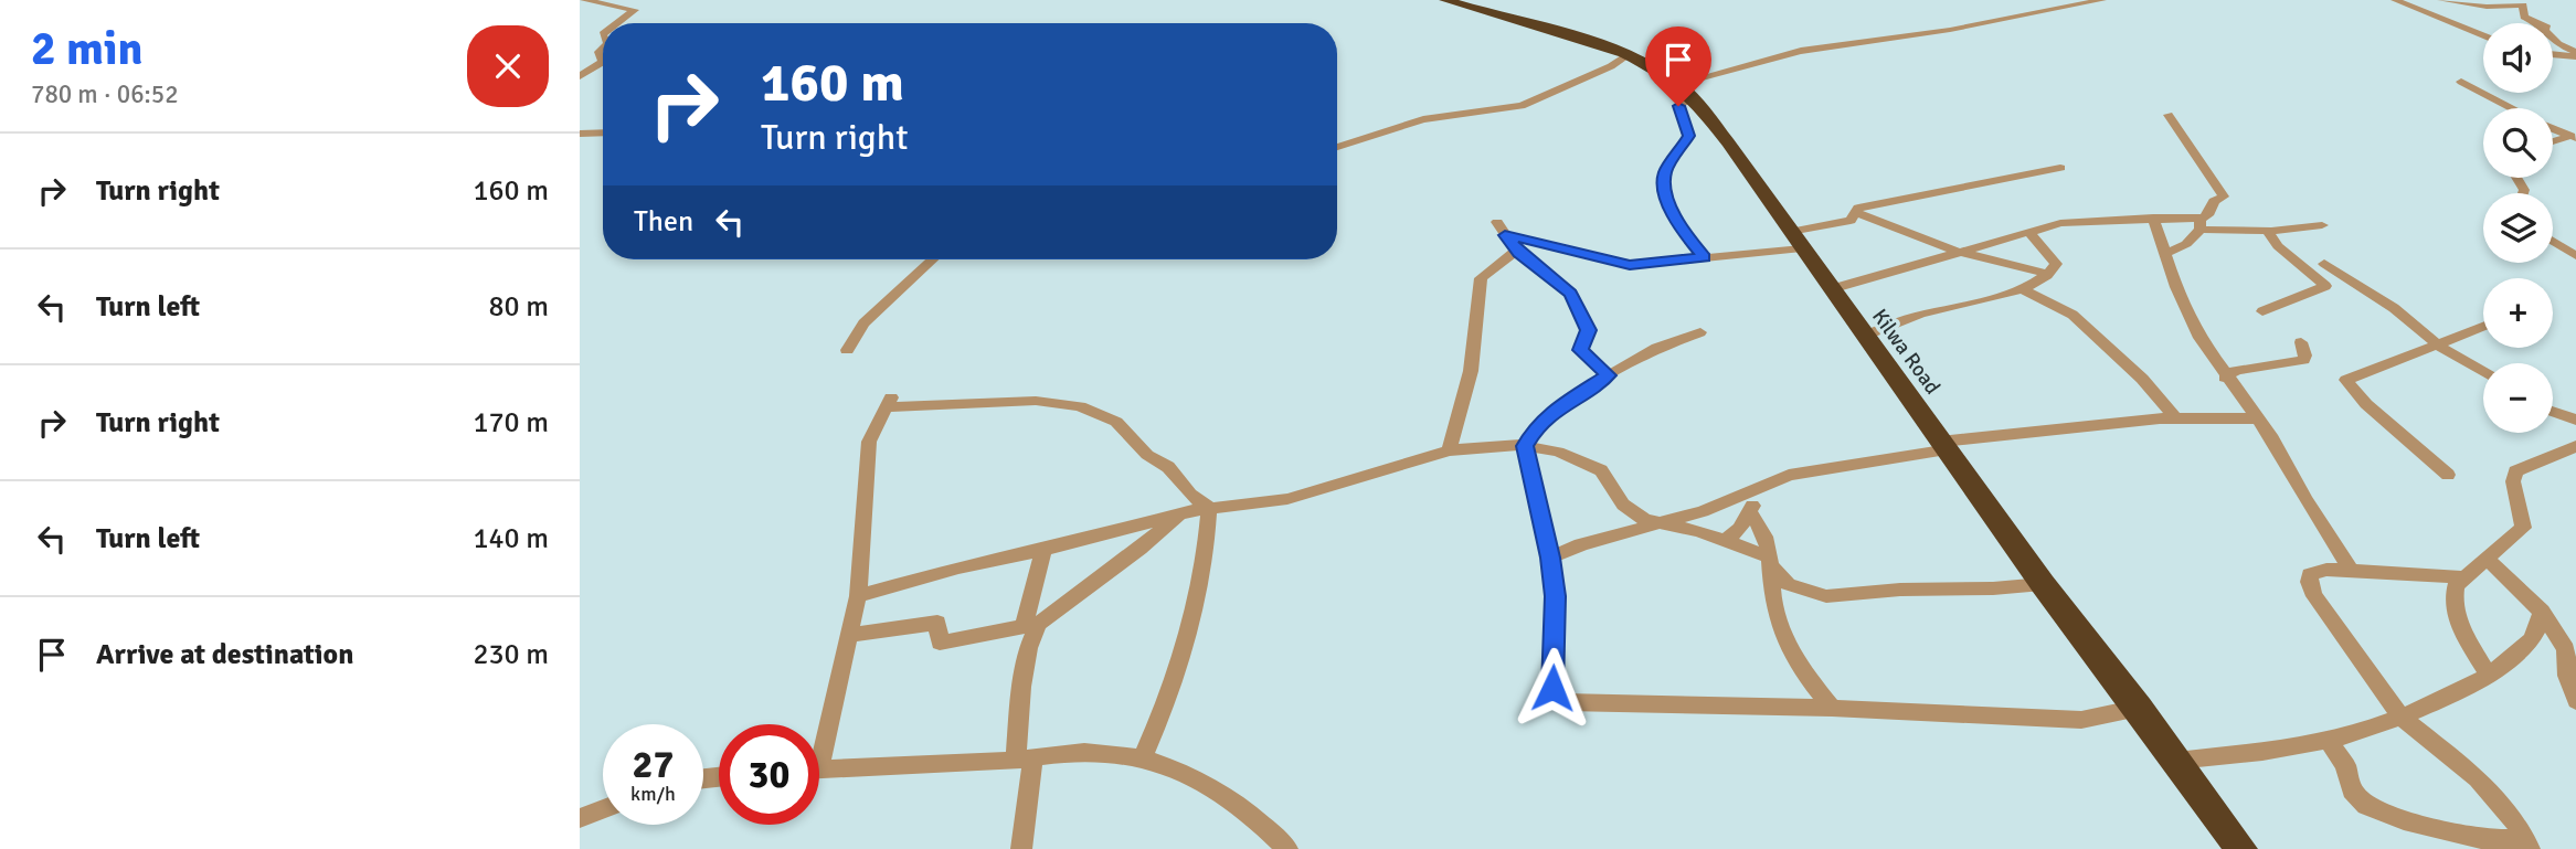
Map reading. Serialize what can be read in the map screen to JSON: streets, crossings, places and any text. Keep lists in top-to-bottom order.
{
  "streets": {
    "highway": ["Kilwa Road"]
  },
  "page": {
    "heading": ["2 min", "780 m · 06:52"],
    "map_buttons": ["+", "−"],
    "turn": ["160 m", "Turn right"],
    "list": [
      {
        "name": "Turn right",
        "value": "160 m"
      },
      {
        "name": "Turn left",
        "value": "80 m"
      },
      {
        "name": "Turn right",
        "value": "170 m"
      },
      {
        "name": "Turn left",
        "value": "140 m"
      },
      {
        "name": "Arrive at destination",
        "value": "230 m"
      }
    ],
    "then": "Then",
    "speed": "27 km/h",
    "limit": "30"
  }
}
